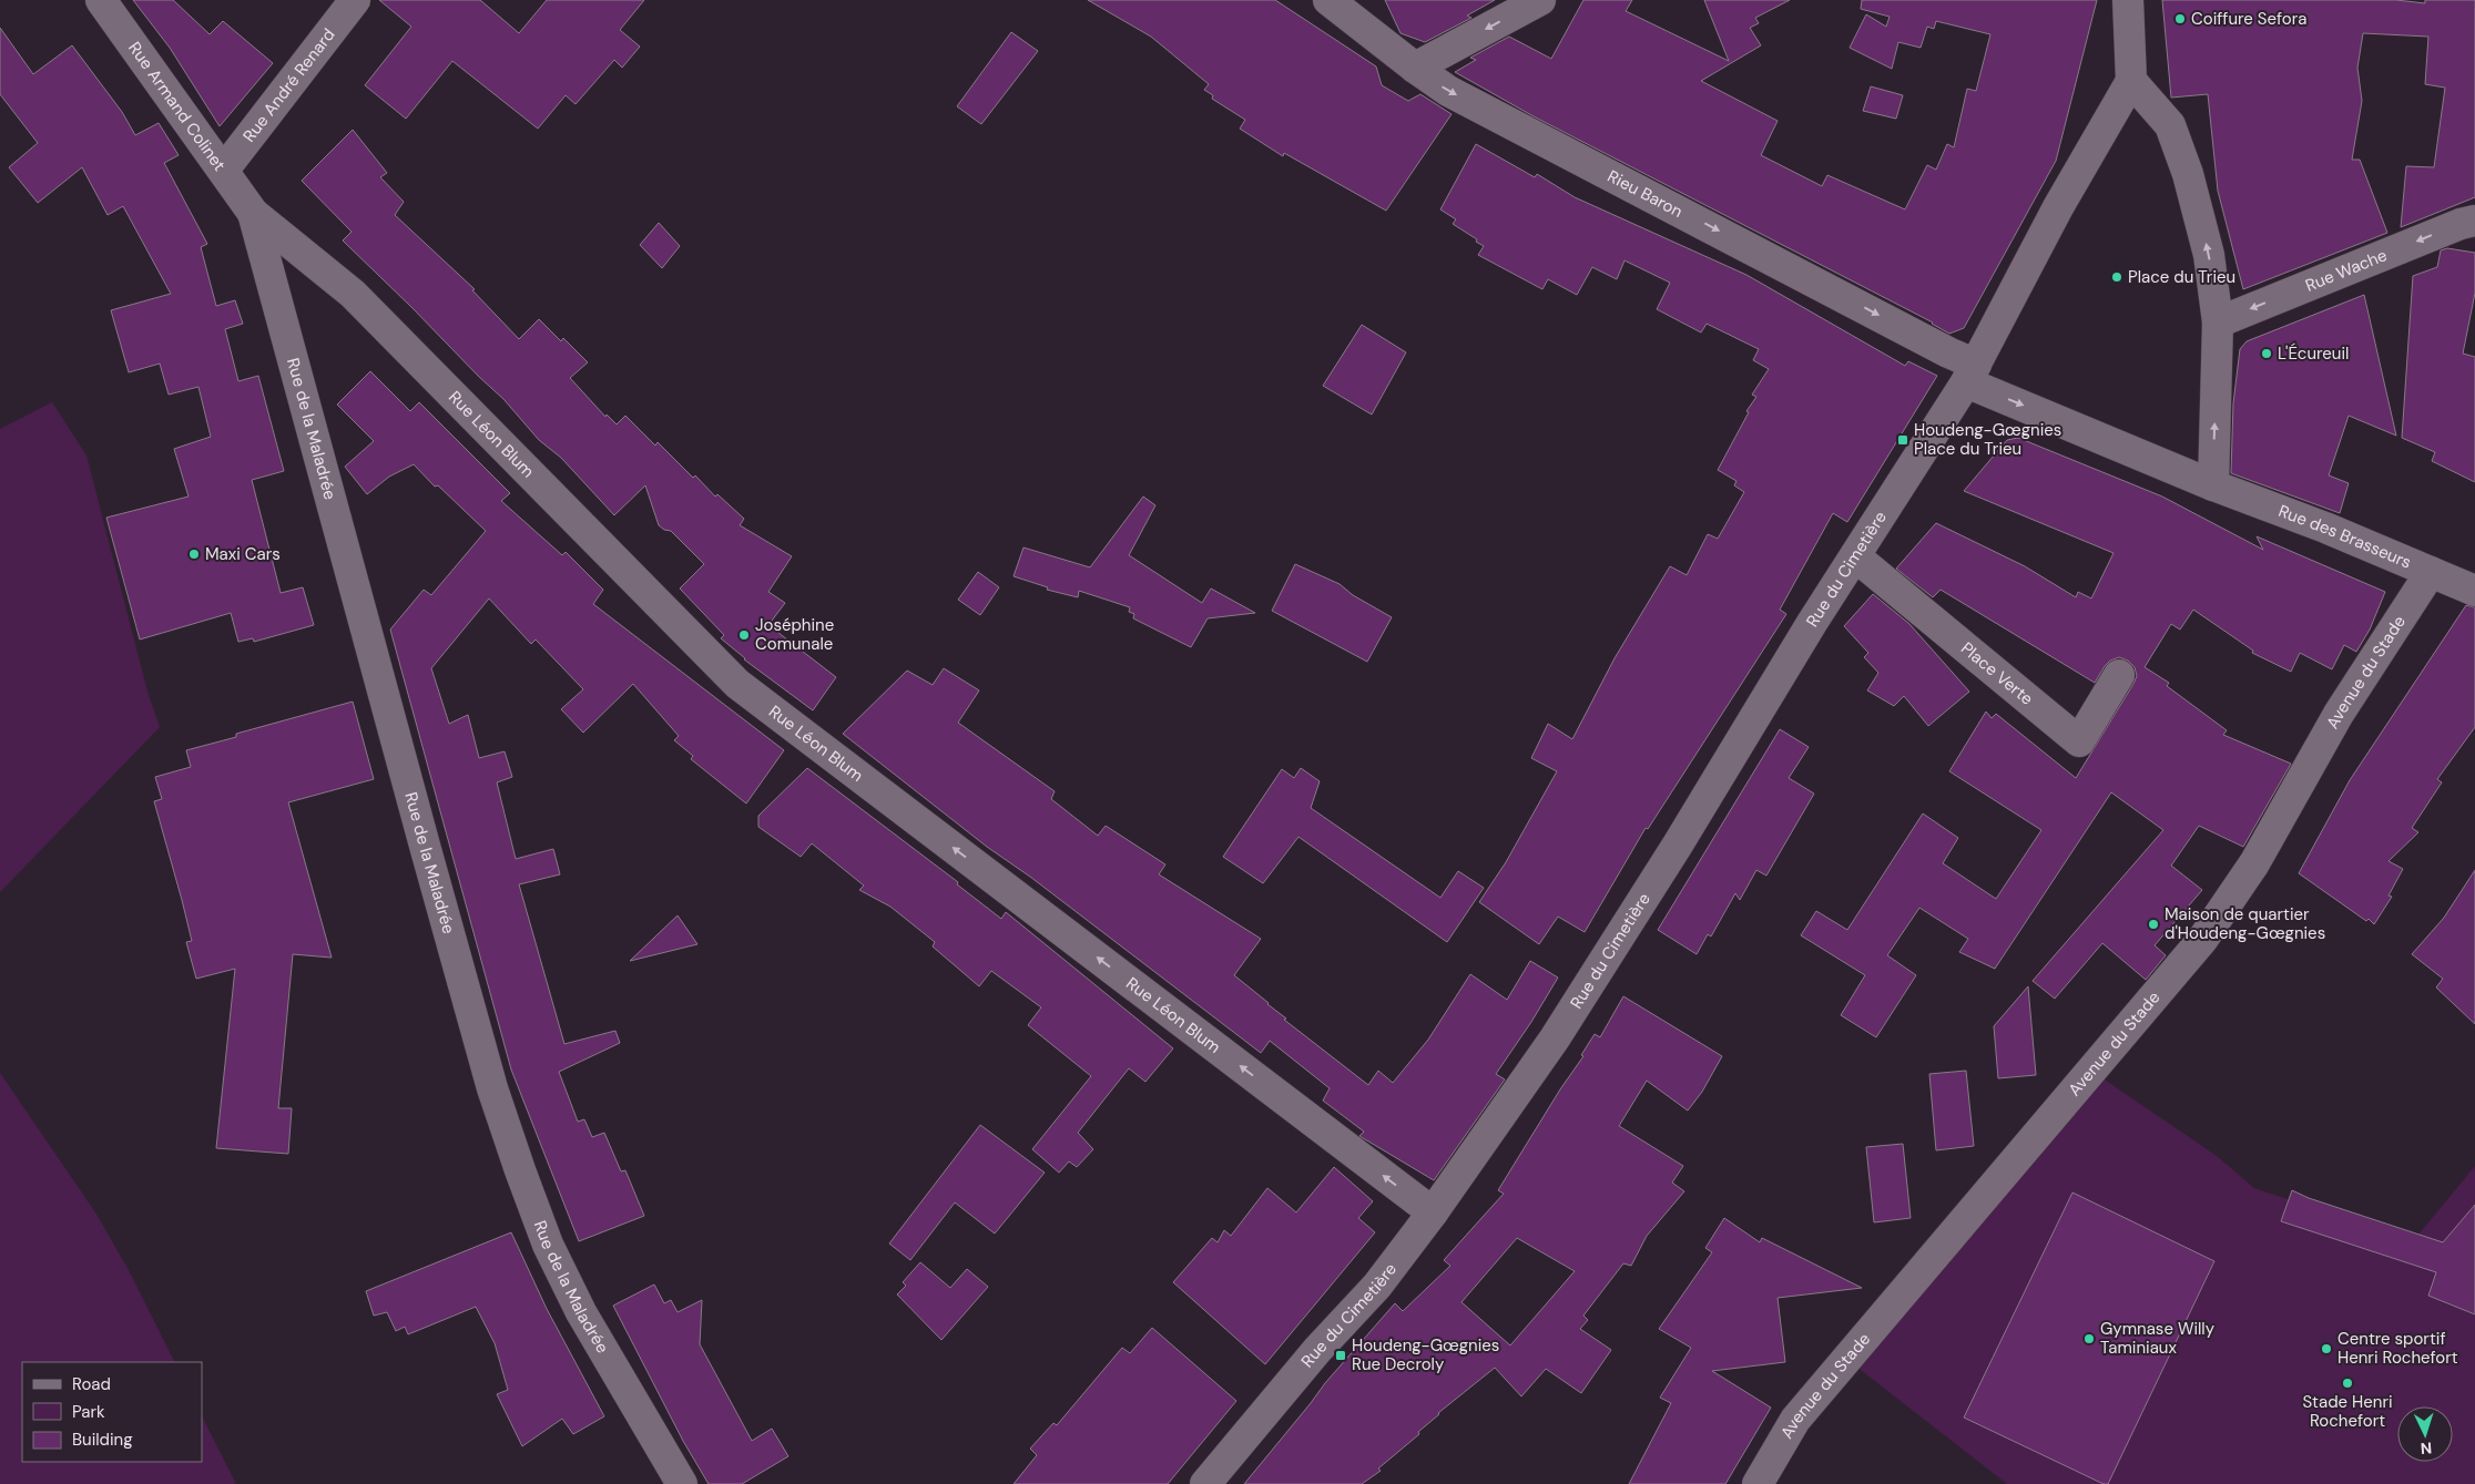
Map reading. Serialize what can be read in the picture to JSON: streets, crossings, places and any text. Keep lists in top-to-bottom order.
{
  "streets": {
    "street": [
      "Rue André Renard",
      "Rue Armand Colinet",
      "Rieu Baron",
      "Rue Wache",
      "Rue de la Maladrée",
      "Rue Léon Blum",
      "Rue des Brasseurs",
      "Rue du Cimetière",
      "Place Verte",
      "Avenue du Stade"
    ]
  },
  "crossings": [
    ["Rue André Renard", "Rue Armand Colinet"],
    ["Rue Armand Colinet", "Rue de la Maladrée"],
    ["Rue Armand Colinet", "Rue Léon Blum"],
    ["Rieu Baron", "Rue du Cimetière"],
    ["Rue de la Maladrée", "Rue Léon Blum"],
    ["Rue Léon Blum", "Rue du Cimetière"],
    ["Rue des Brasseurs", "Avenue du Stade"],
    ["Rue du Cimetière", "Place Verte"]
  ],
  "one_way": ["Rieu Baron", "Rue Wache", "Rue Léon Blum"],
  "places": {
    "other": [
      "Coiffure Sefora",
      "Place du Trieu",
      "L'Écureuil",
      "Maxi Cars",
      "Joséphine Comunale",
      "Maison de quartier d'Houdeng-Gœgnies",
      "Gymnase Willy Taminiaux",
      "Centre sportif Henri Rochefort",
      "Stade Henri Rochefort"
    ],
    "transit": ["Houdeng-Gœgnies Place du Trieu", "Houdeng-Gœgnies Rue Decroly"]
  },
  "legend": ["Road", "Park", "Building"],
  "north": "bottom"
}
